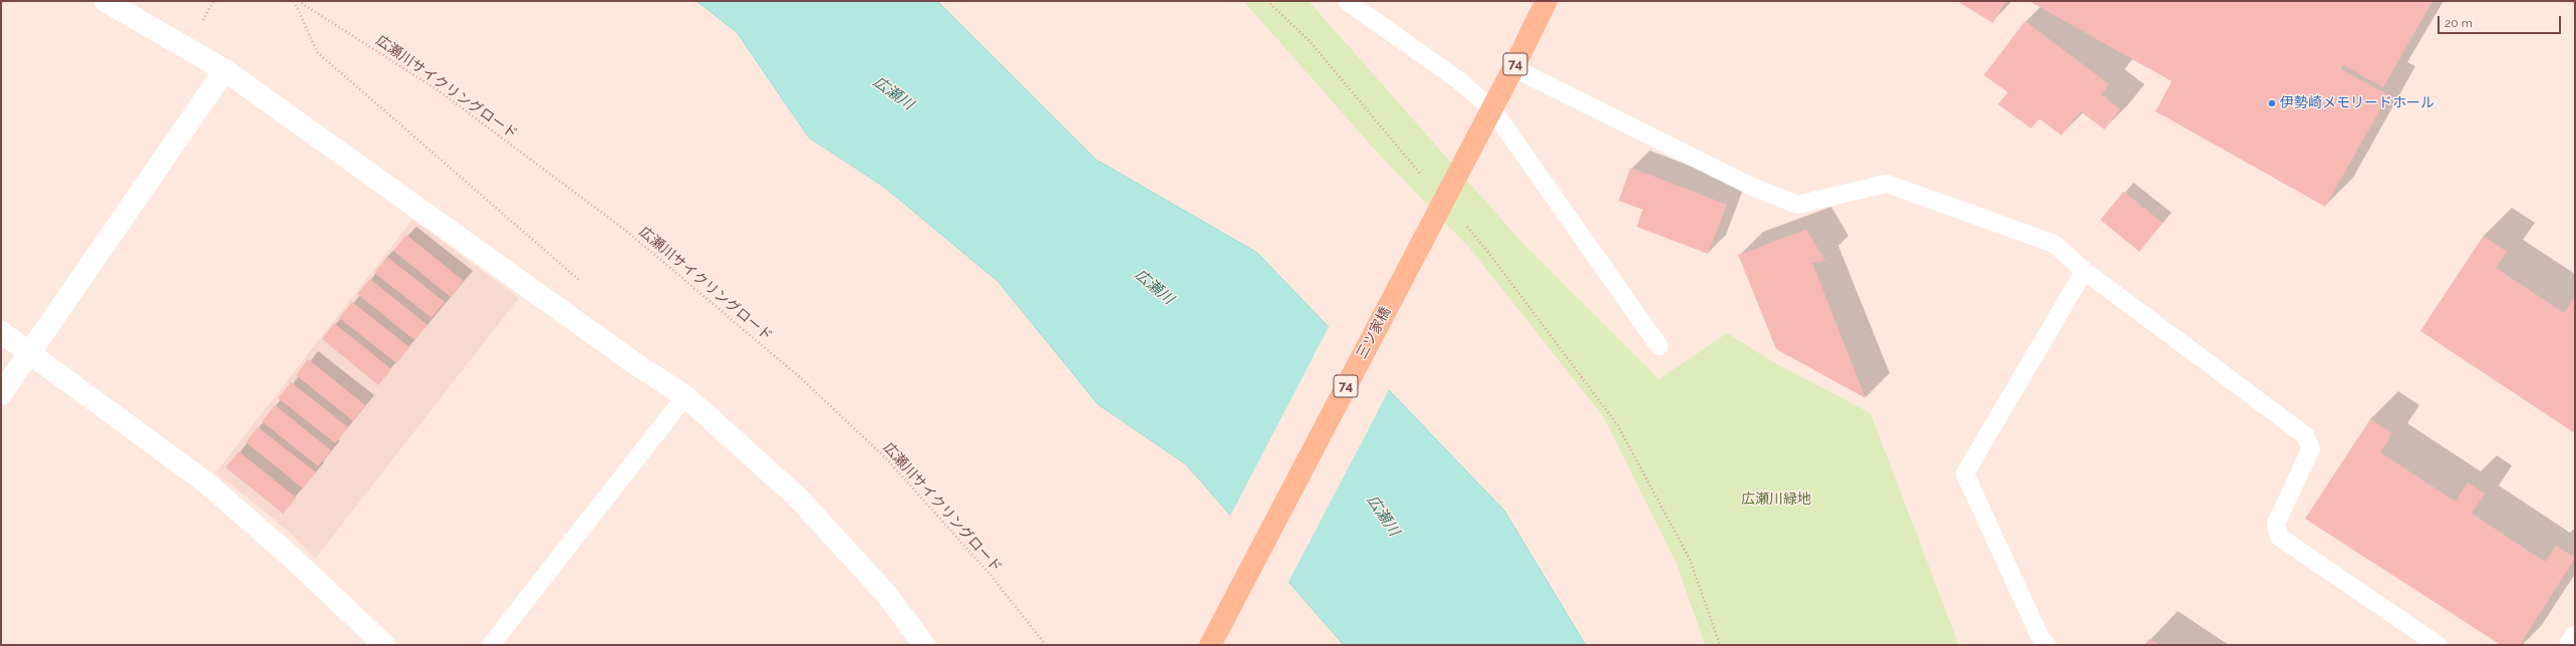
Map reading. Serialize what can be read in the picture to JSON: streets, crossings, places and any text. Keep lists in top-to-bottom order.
{
  "streets": {
    "main road": ["74", "三ツ家橋"],
    "path": ["広瀬川サイクリングロード"]
  },
  "crossings": [
    ["74", "三ツ家橋"]
  ],
  "water": ["広瀬川"],
  "parks": ["広瀬川緑地"],
  "places": ["伊勢崎メモリードホール"],
  "scale_bar": "20 m"
}
